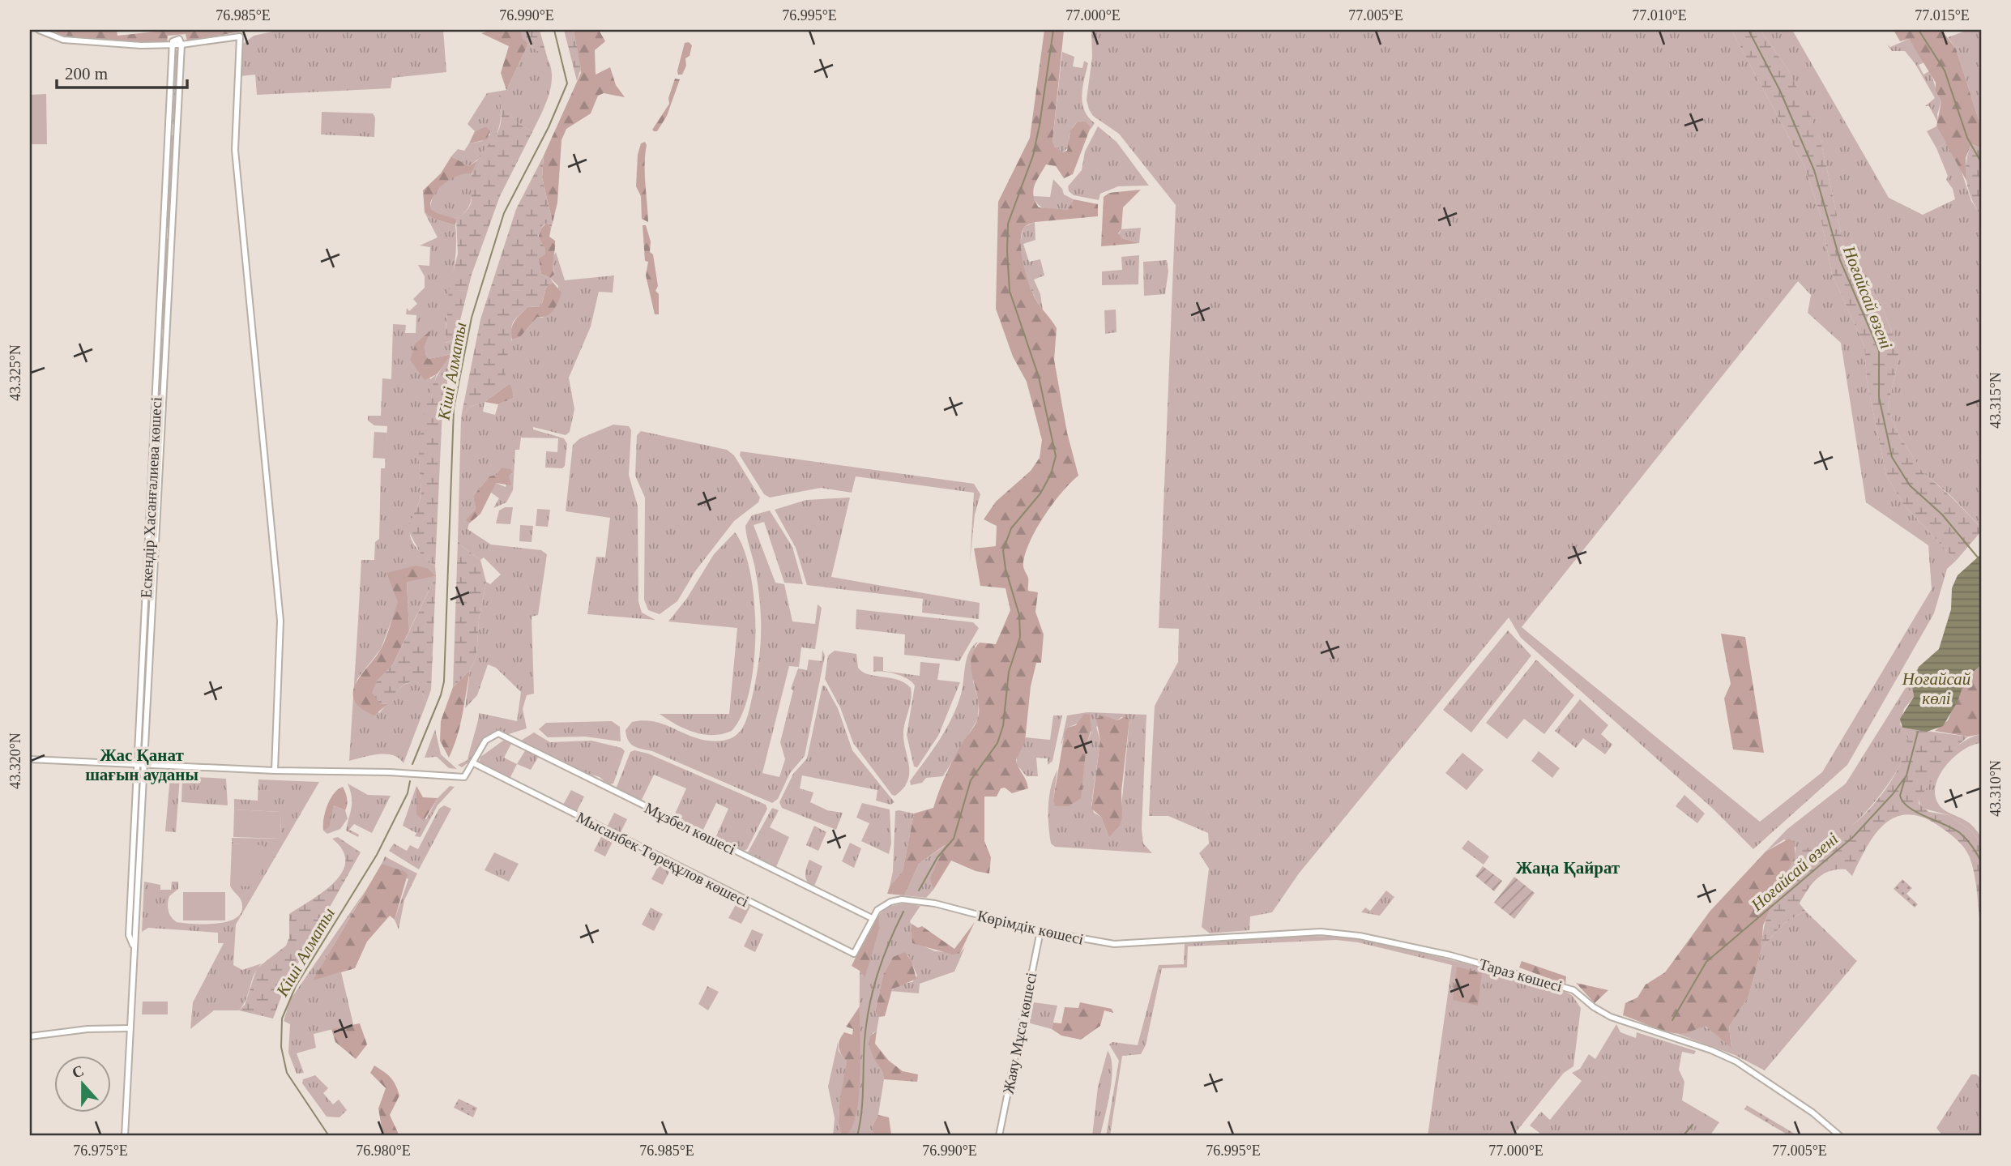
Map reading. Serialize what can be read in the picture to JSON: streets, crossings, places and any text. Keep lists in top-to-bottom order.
{
  "streets": {
    "street": [
      "Ескендір Хасанғалиева көшесі",
      "Мұзбел көшесі",
      "Мысанбек Төреқұлов көшесі",
      "Көрімдік көшесі",
      "Тараз көшесі",
      "Жаяу Мұса көшесі"
    ]
  },
  "crossings": [
    ["Мұзбел көшесі", "Мысанбек Төреқұлов көшесі"],
    ["Мұзбел көшесі", "Көрімдік көшесі"],
    ["Мысанбек Төреқұлов көшесі", "Көрімдік көшесі"],
    ["Көрімдік көшесі", "Тараз көшесі"],
    ["Көрімдік көшесі", "Жаяу Мұса көшесі"]
  ],
  "districts": ["Жас Қанат шағын ауданы", "Жаңа Қайрат"],
  "water": ["Ноғайсай өзені", "Кіші Алматы", "Ноғайсай көлі"],
  "scale_bar": "200 m",
  "north": "top",
  "coordinates": [
    "76.985°E",
    "76.990°E",
    "76.995°E",
    "77.000°E",
    "77.005°E",
    "77.010°E",
    "77.015°E",
    "43.325°N",
    "43.315°N",
    "43.320°N",
    "43.310°N",
    "76.975°E",
    "76.980°E"
  ]
}
